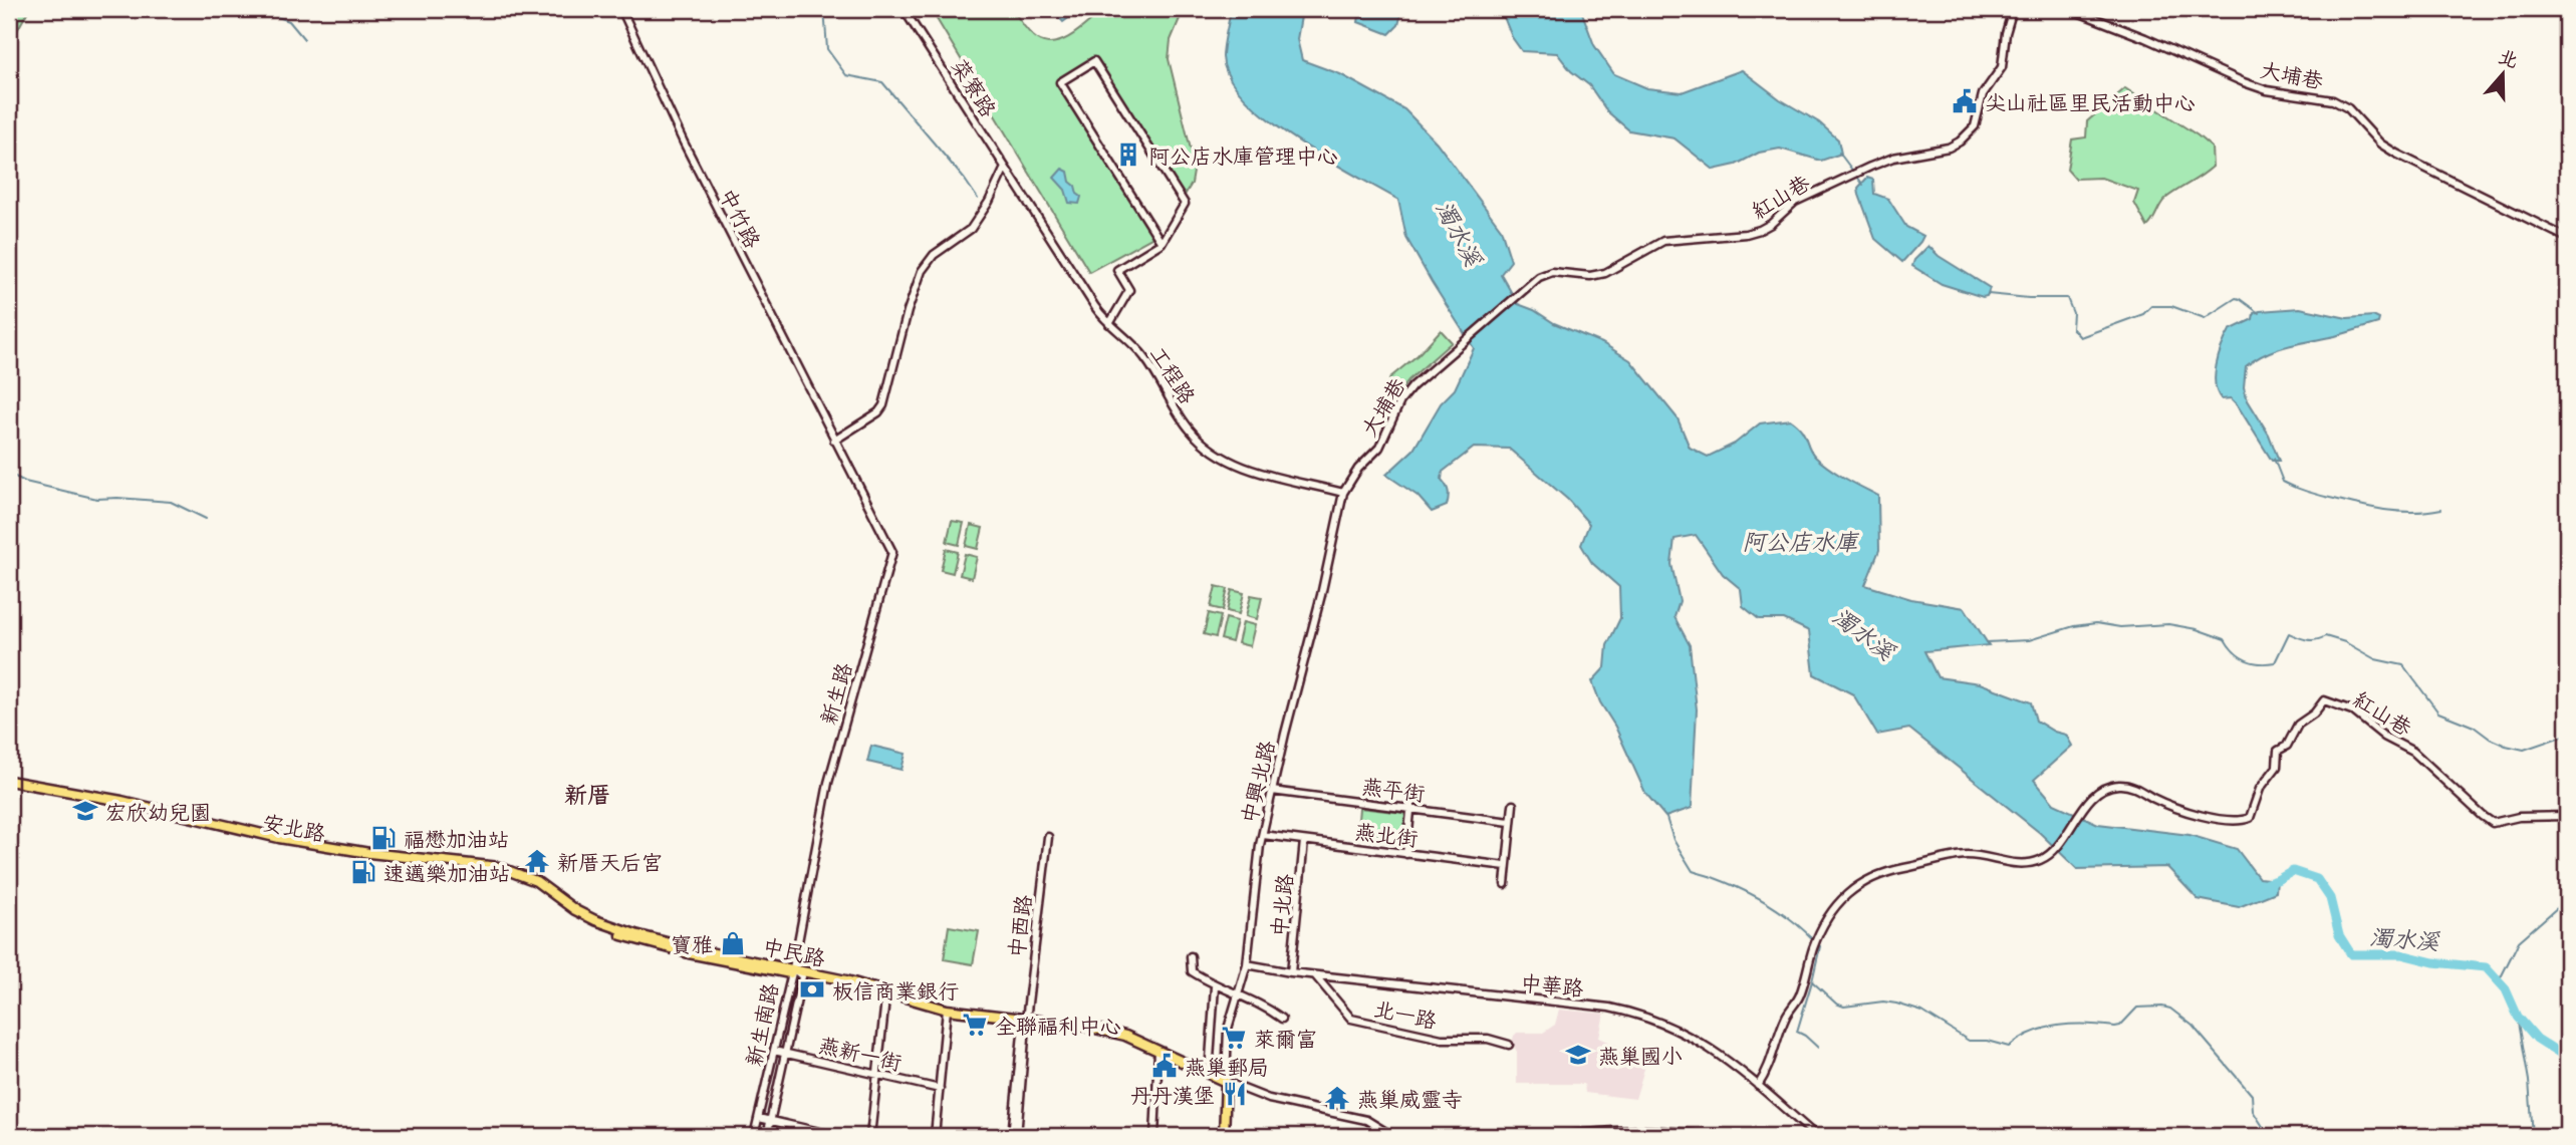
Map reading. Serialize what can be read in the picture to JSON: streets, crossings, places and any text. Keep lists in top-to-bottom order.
{
  "streets": {
    "main road": ["安北路", "中民路"],
    "street": [
      "大埔巷",
      "菜寮路",
      "紅山巷",
      "中竹路",
      "工程路",
      "新生路",
      "中興北路",
      "燕平街",
      "燕北街",
      "中北路",
      "中西路",
      "中華路",
      "北一路",
      "新生南路",
      "燕新一街"
    ]
  },
  "crossings": [
    ["大埔巷", "紅山巷"],
    ["大埔巷", "工程路"],
    ["大埔巷", "中興北路"],
    ["菜寮路", "工程路"],
    ["紅山巷", "中華路"],
    ["中竹路", "新生路"],
    ["工程路", "中興北路"],
    ["新生路", "中民路"],
    ["新生路", "新生南路"],
    ["中興北路", "燕平街"],
    ["中興北路", "燕北街"],
    ["中興北路", "中民路"],
    ["中興北路", "中華路"],
    ["安北路", "中民路"],
    ["燕北街", "中北路"],
    ["中北路", "中華路"],
    ["中西路", "中民路"],
    ["中民路", "新生南路"],
    ["中華路", "北一路"],
    ["新生南路", "燕新一街"]
  ],
  "districts": ["新厝"],
  "water": ["濁水溪", "阿公店水庫"],
  "places": {
    "public building": ["尖山社區里民活動中心", "燕巢郵局"],
    "building": ["阿公店水庫管理中心"],
    "school or university": ["宏欣幼兒園", "燕巢國小"],
    "fuel station": ["福懋加油站", "速邁樂加油站"],
    "temple": ["新厝天后宮", "燕巢威靈寺"],
    "shop": ["寶雅"],
    "bank": ["板信商業銀行"],
    "supermarket": ["全聯福利中心", "萊爾富"],
    "restaurant": ["丹丹漢堡"]
  },
  "north": "top"
}
